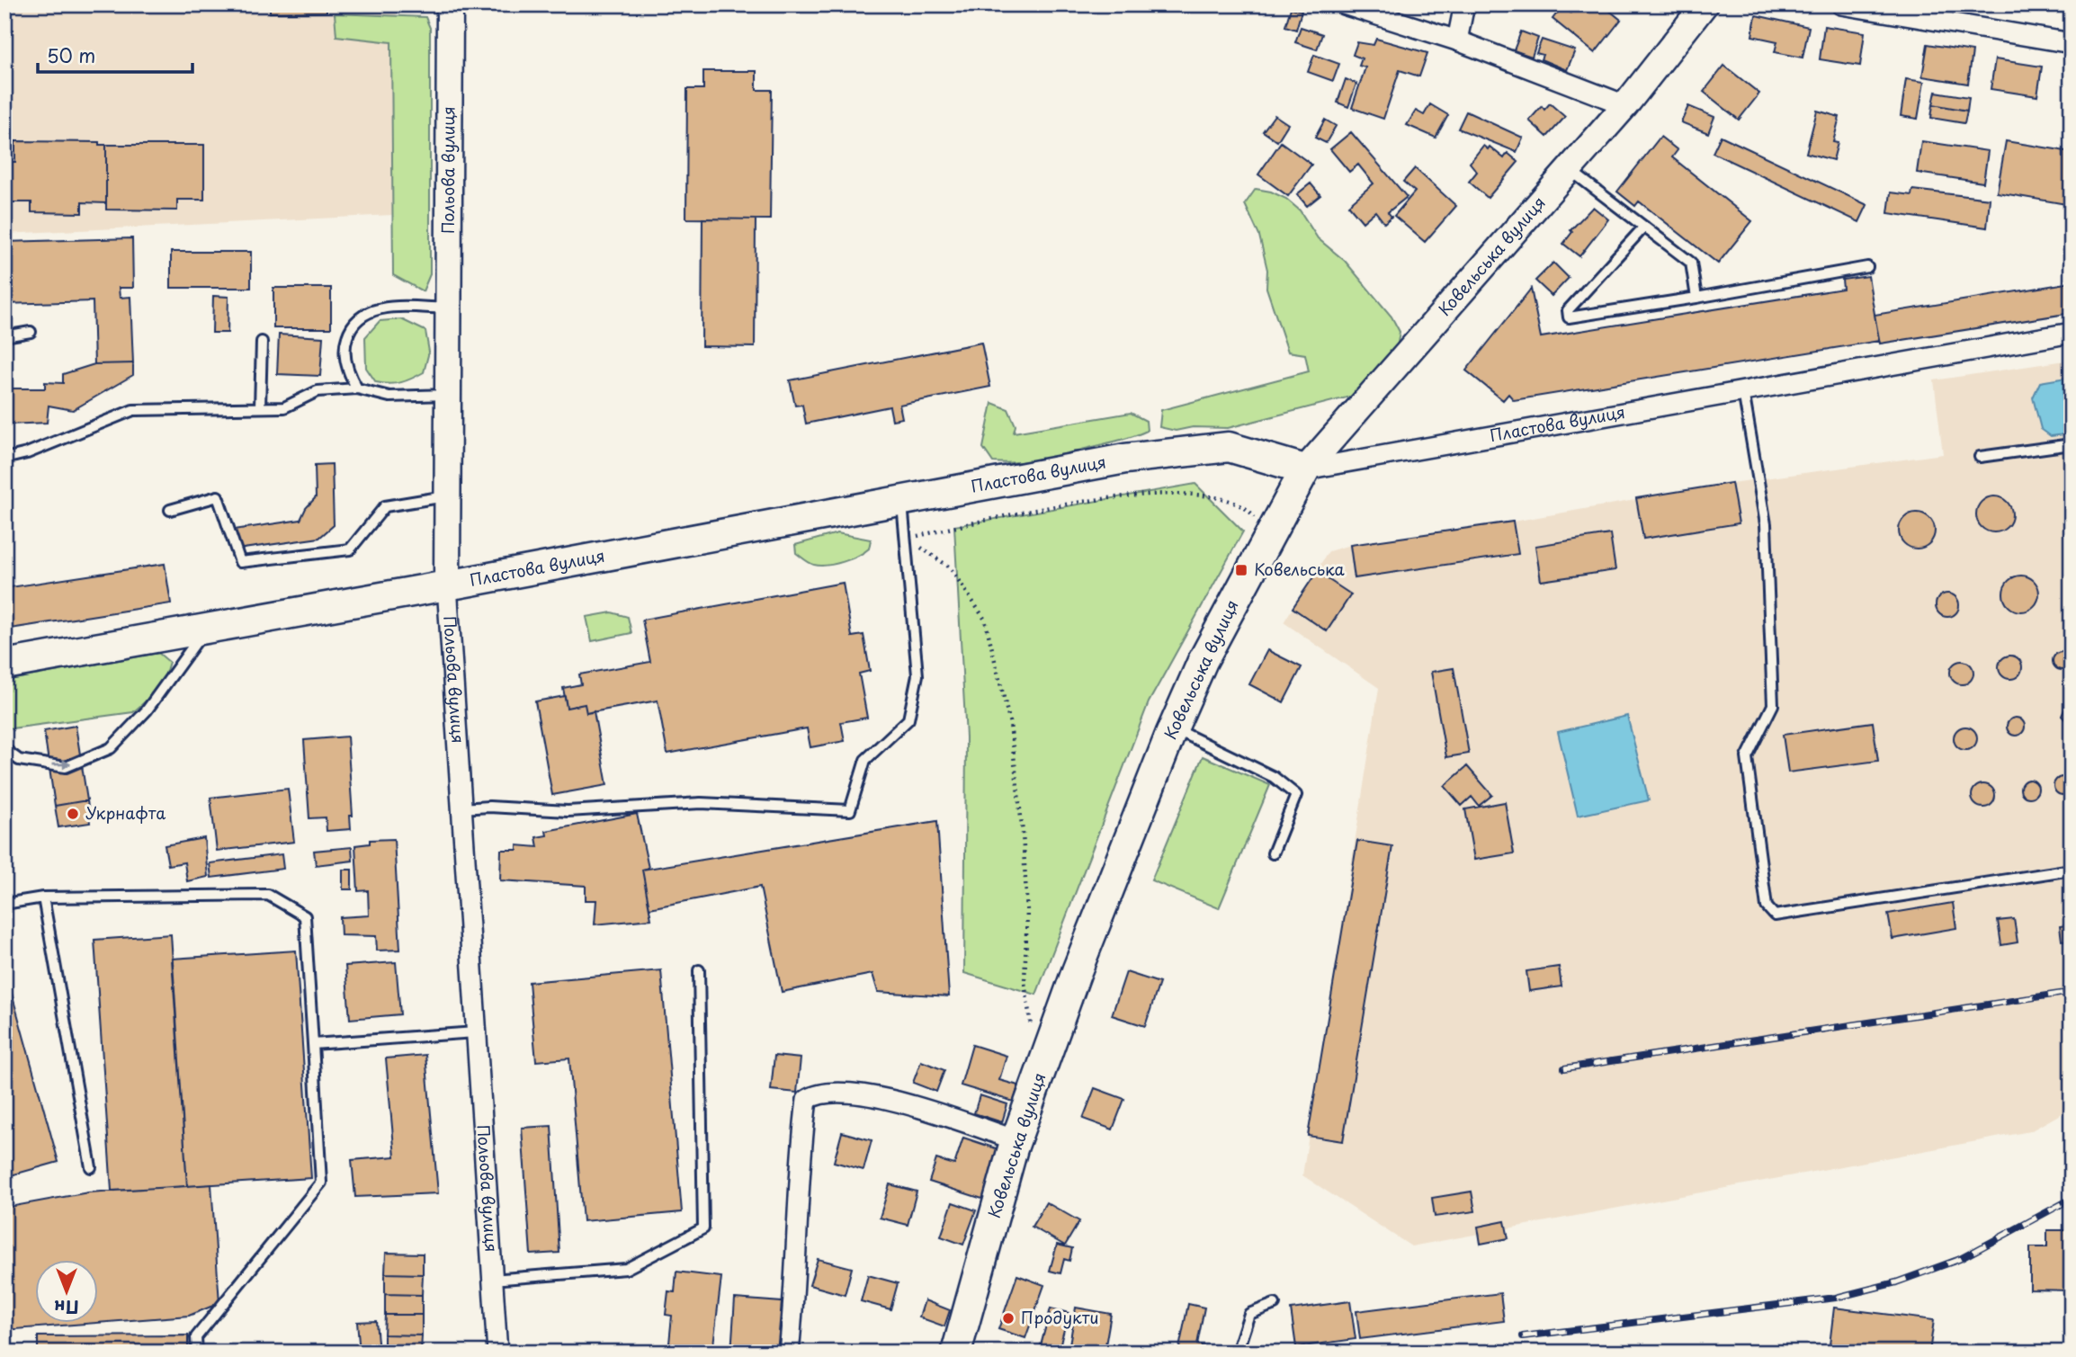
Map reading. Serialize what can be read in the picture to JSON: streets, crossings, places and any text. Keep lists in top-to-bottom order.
{
  "streets": {
    "main road": ["Ковельська вулиця", "Пластова вулиця"],
    "street": ["Польова вулиця"]
  },
  "crossings": [
    ["Польова вулиця", "Пластова вулиця"],
    ["Ковельська вулиця", "Пластова вулиця"]
  ],
  "places": {
    "transit": ["Ковельська"],
    "other": ["Укрнафта", "Продукти"]
  },
  "scale_bar": "50 m",
  "north": "bottom"
}
